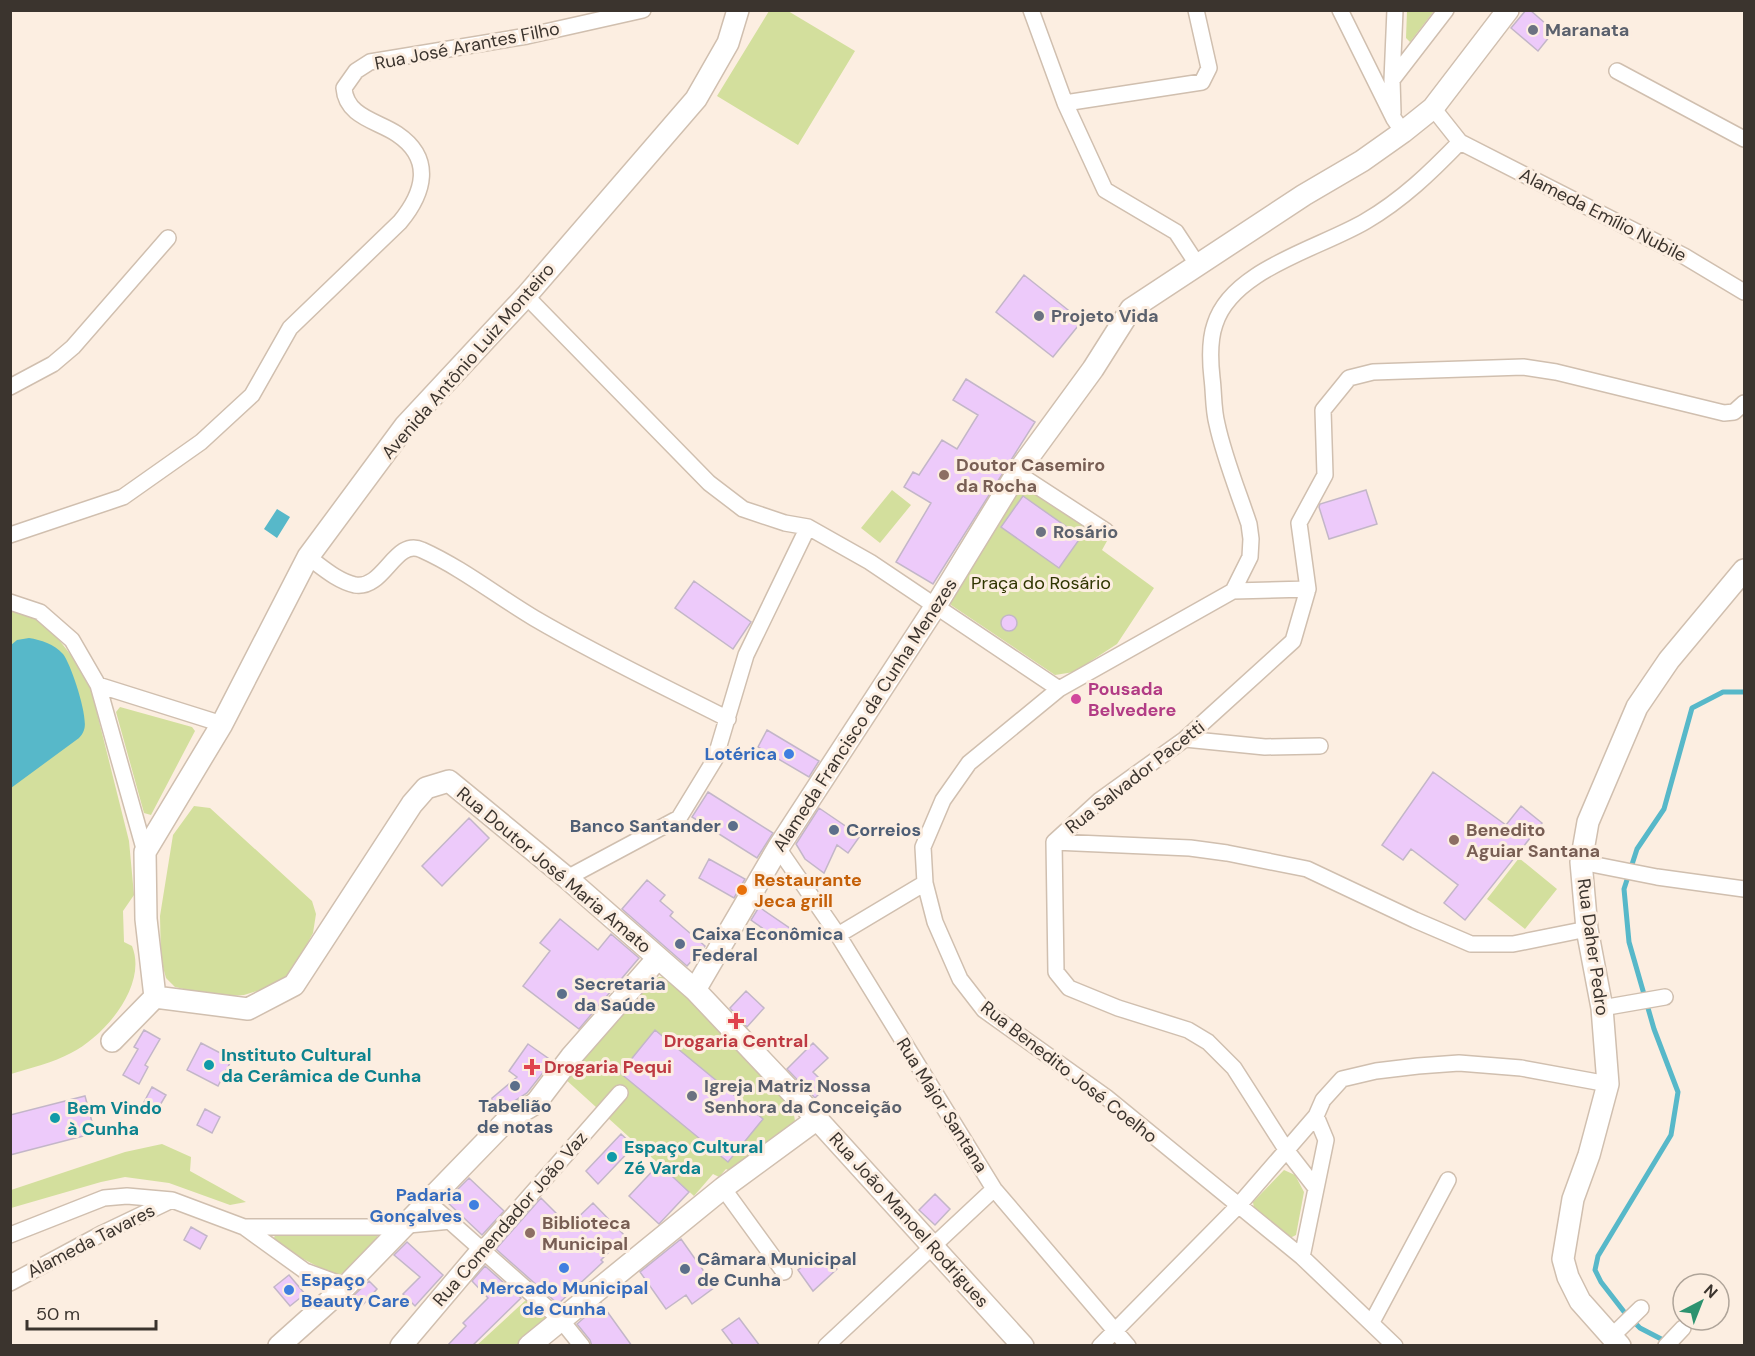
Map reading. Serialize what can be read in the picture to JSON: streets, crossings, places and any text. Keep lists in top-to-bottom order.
{
  "streets": {
    "street": [
      "Rua José Arantes Filho",
      "Alameda Emílio Nubile",
      "Avenida Antônio Luiz Monteiro",
      "Alameda Francisco da Cunha Menezes",
      "Rua Salvador Pacetti",
      "Rua Doutor José Maria Amato",
      "Rua Daher Pedro",
      "Rua Benedito José Coelho",
      "Rua Major Santana",
      "Rua Comendador João Vaz",
      "Rua João Manoel Rodrigues",
      "Alameda Tavares"
    ]
  },
  "crossings": [
    ["Alameda Francisco da Cunha Menezes", "Rua Doutor José Maria Amato"],
    ["Alameda Francisco da Cunha Menezes", "Rua Major Santana"],
    ["Alameda Francisco da Cunha Menezes", "Rua João Manoel Rodrigues"],
    ["Rua Doutor José Maria Amato", "Rua João Manoel Rodrigues"]
  ],
  "parks": ["Praça do Rosário"],
  "places": {
    "other": [
      "Maranata",
      "Projeto Vida",
      "Doutor Casemiro da Rocha",
      "Rosário",
      "Pousada Belvedere",
      "Lotérica",
      "Banco Santander",
      "Correios",
      "Benedito Aguiar Santana",
      "Restaurante Jeca grill",
      "Caixa Econômica Federal",
      "Secretaria da Saúde",
      "Instituto Cultural da Cerâmica de Cunha",
      "Tabelião de notas",
      "Igreja Matriz Nossa Senhora da Conceição",
      "Bem Vindo à Cunha",
      "Espaço Cultural Zé Varda",
      "Padaria Gonçalves",
      "Biblioteca Municipal",
      "Mercado Municipal de Cunha",
      "Câmara Municipal de Cunha",
      "Espaço Beauty Care"
    ],
    "health": ["Drogaria Central", "Drogaria Pequi"]
  },
  "scale_bar": "50 m",
  "north": "top right"
}
